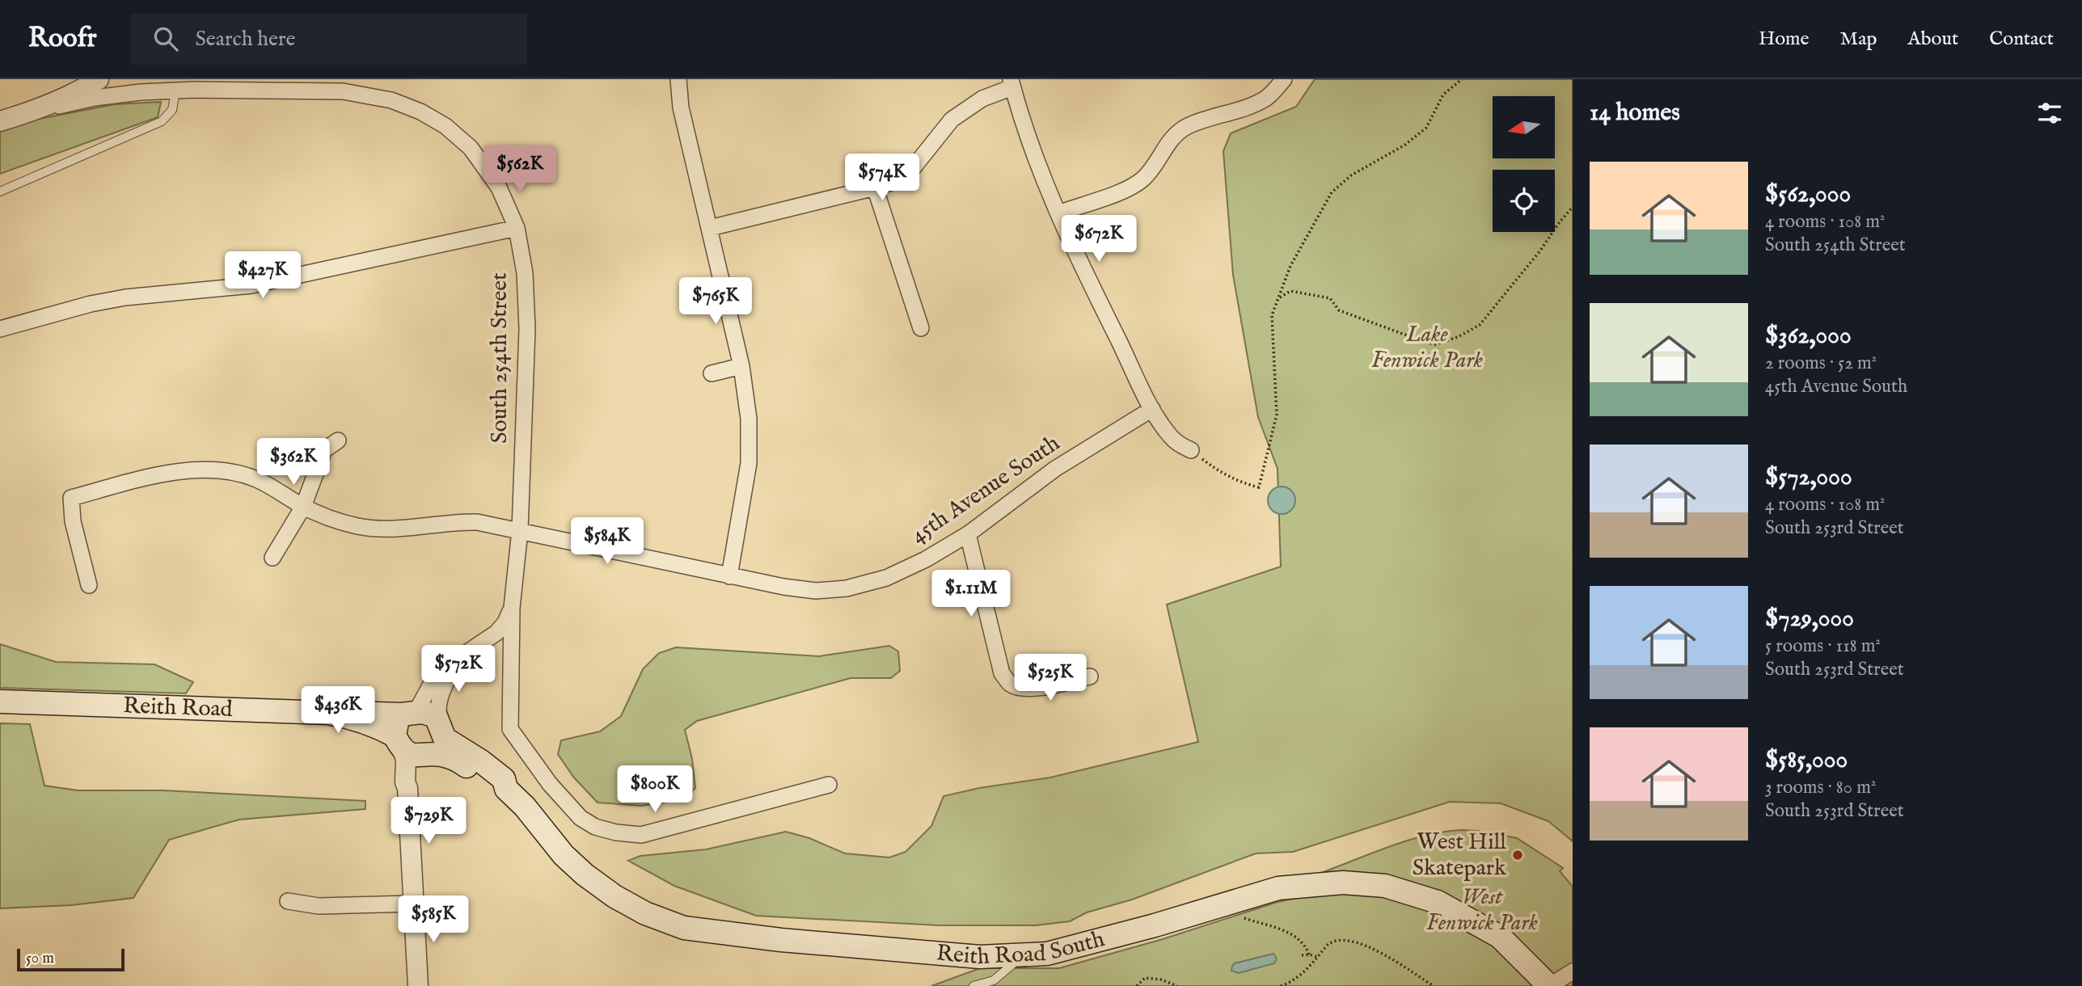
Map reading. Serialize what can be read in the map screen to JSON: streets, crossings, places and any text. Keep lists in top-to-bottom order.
{
  "streets": {
    "main road": ["Reith Road", "Reith Road South"],
    "street": ["South 254th Street", "45th Avenue South"]
  },
  "crossings": [
    ["South 254th Street", "45th Avenue South"],
    ["Reith Road", "Reith Road South"]
  ],
  "parks": ["Lake Fenwick Park", "West Fenwick Park"],
  "places": ["West Hill Skatepark"],
  "scale_bar": "50 m",
  "north": "left",
  "page": {
    "header": "Roofr",
    "search": "Search here",
    "nav": [
      "Home",
      "Map",
      "About",
      "Contact"
    ],
    "heading": "14 homes",
    "price": [
      "$562K",
      "$574K",
      "$672K",
      "$427K",
      "$765K",
      "$362K",
      "$584K",
      "$1.11M",
      "$572K",
      "$525K",
      "$436K",
      "$800K",
      "$729K",
      "$585K"
    ],
    "list": [
      {
        "name": "$562,000",
        "note": "4 rooms · 108 m² · South 254th Street"
      },
      {
        "name": "$362,000",
        "note": "2 rooms · 52 m² · 45th Avenue South"
      },
      {
        "name": "$572,000",
        "note": "4 rooms · 108 m² · South 253rd Street"
      },
      {
        "name": "$729,000",
        "note": "5 rooms · 118 m² · South 253rd Street"
      },
      {
        "name": "$585,000",
        "note": "3 rooms · 80 m² · South 253rd Street"
      }
    ],
    "scale": "50 m"
  }
}
